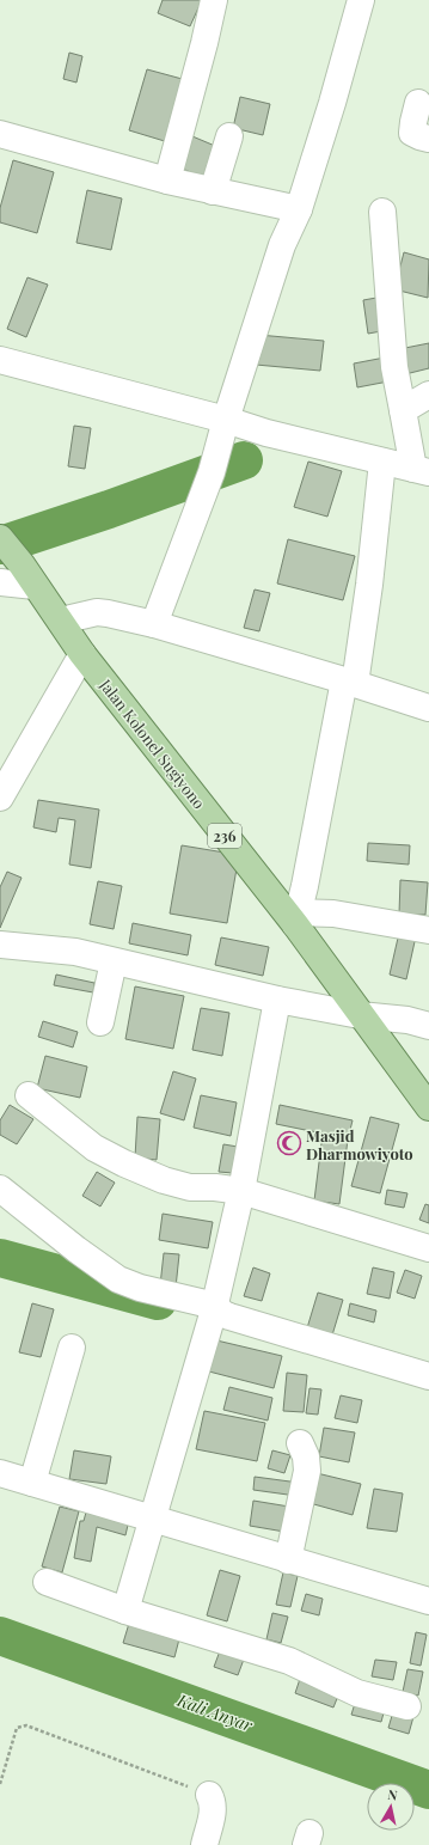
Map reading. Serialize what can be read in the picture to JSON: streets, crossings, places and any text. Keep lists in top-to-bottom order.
{
  "streets": {
    "main road": ["Jalan Kolonel Sugiyono", "236"]
  },
  "water": ["Kali Anyar"],
  "places": {
    "mosque": ["Masjid Dharmowiyoto"]
  },
  "north": "top"
}
